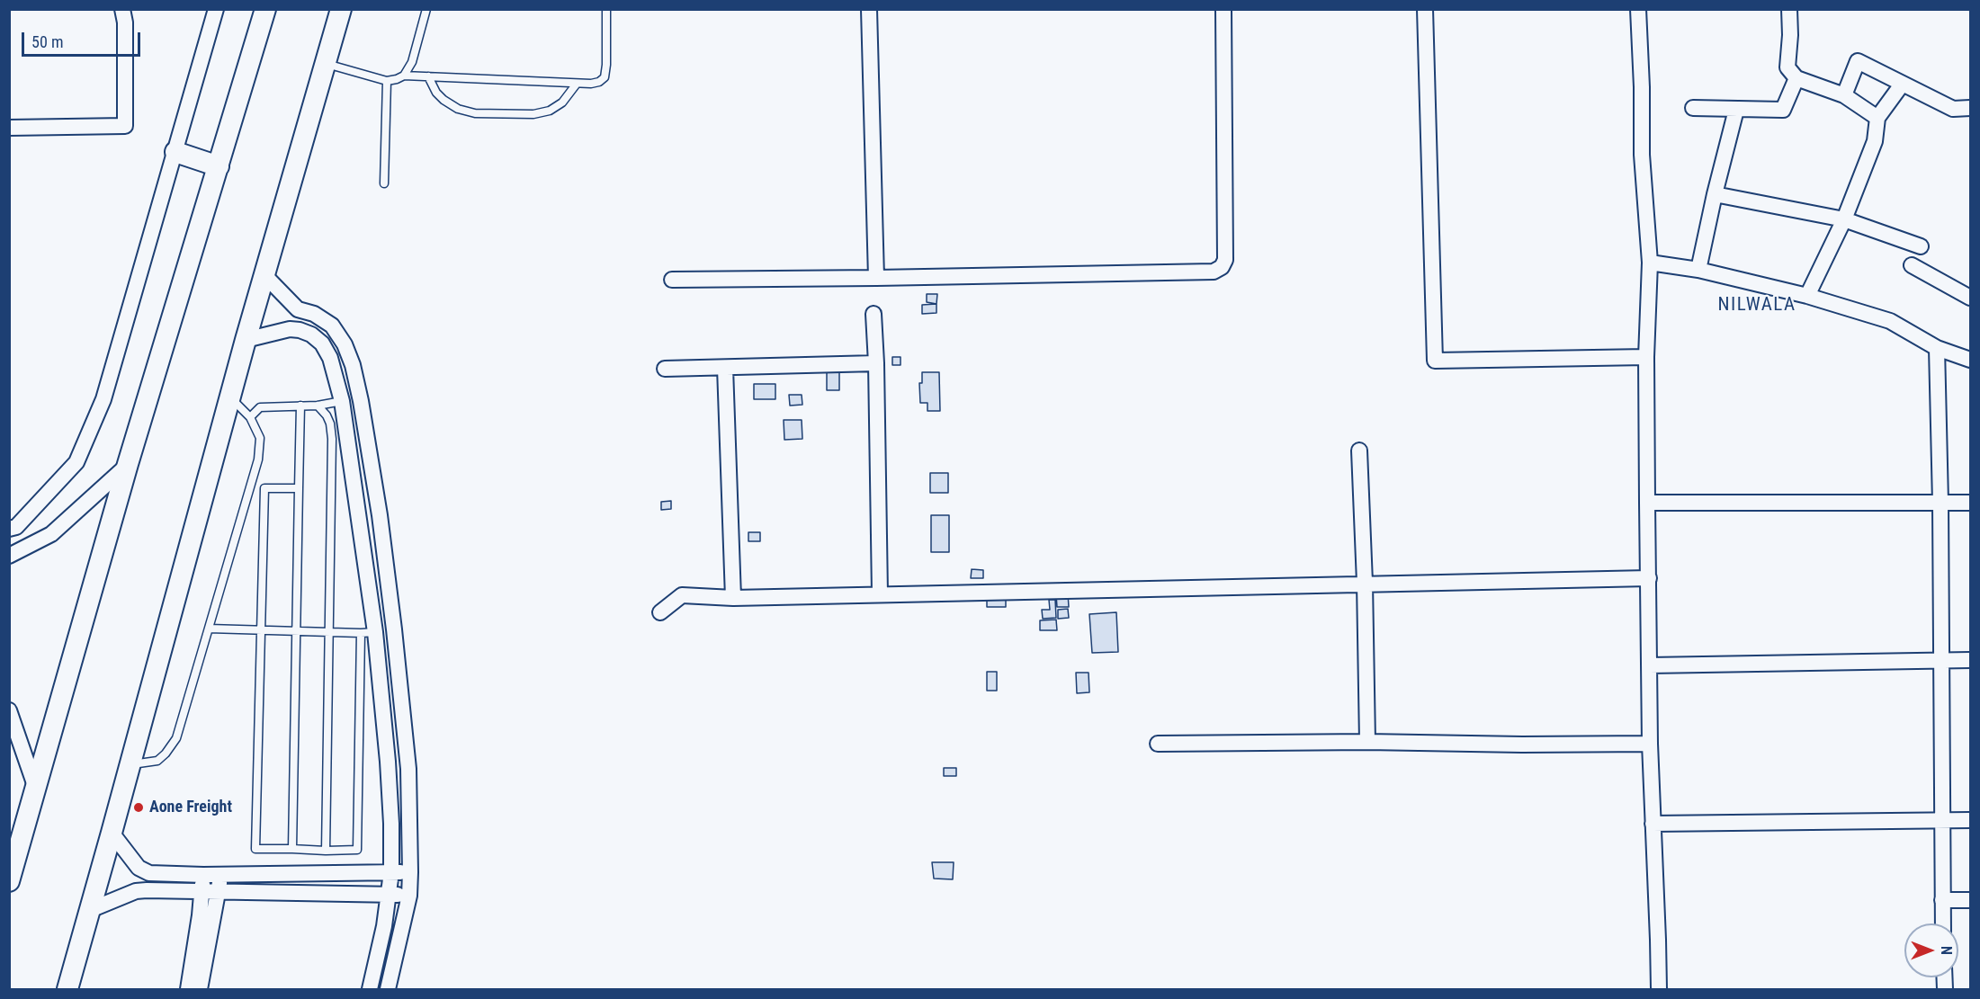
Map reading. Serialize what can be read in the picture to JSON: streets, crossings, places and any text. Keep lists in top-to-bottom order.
{
  "districts": ["NILWALA"],
  "places": ["Aone Freight"],
  "scale_bar": "50 m",
  "north": "right"
}
